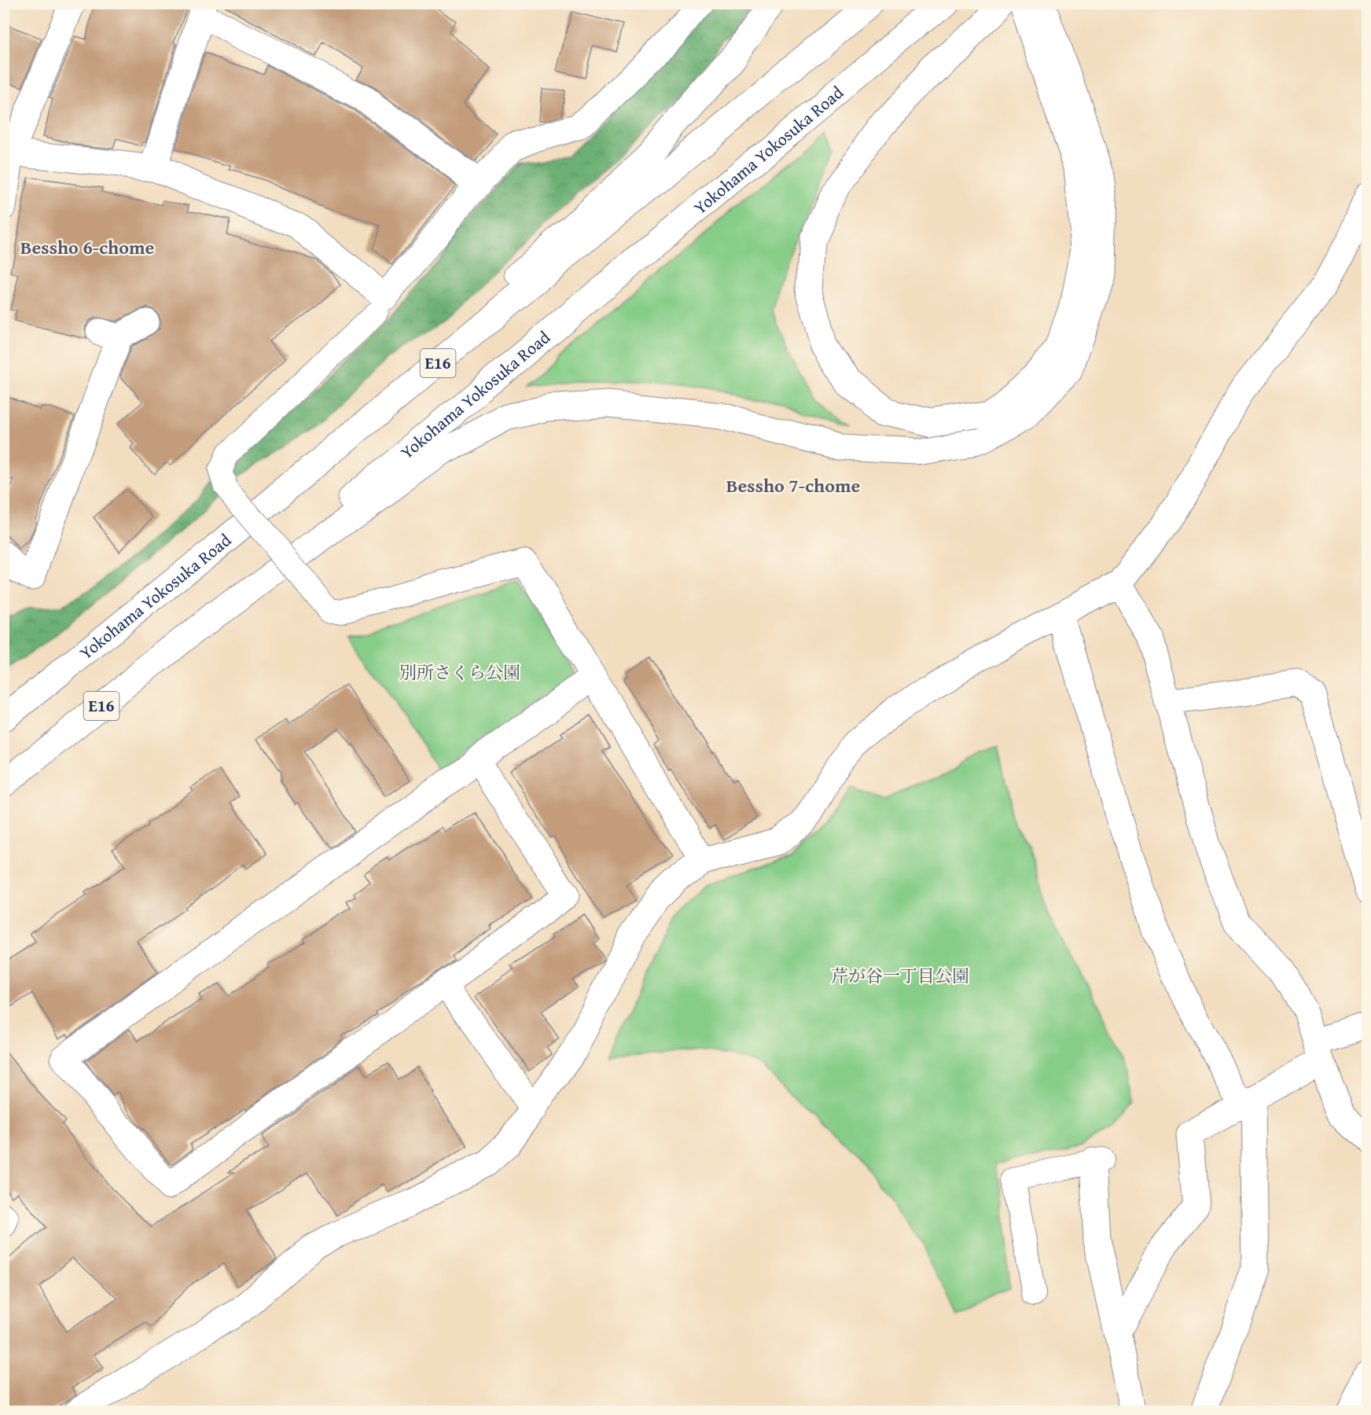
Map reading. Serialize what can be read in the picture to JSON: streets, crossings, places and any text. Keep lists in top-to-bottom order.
{
  "streets": {
    "main road": ["Yokohama Yokosuka Road", "E16"]
  },
  "districts": ["Bessho 6-chome", "Bessho 7-chome"],
  "parks": ["別所さくら公園", "芹が谷一丁目公園"]
}
